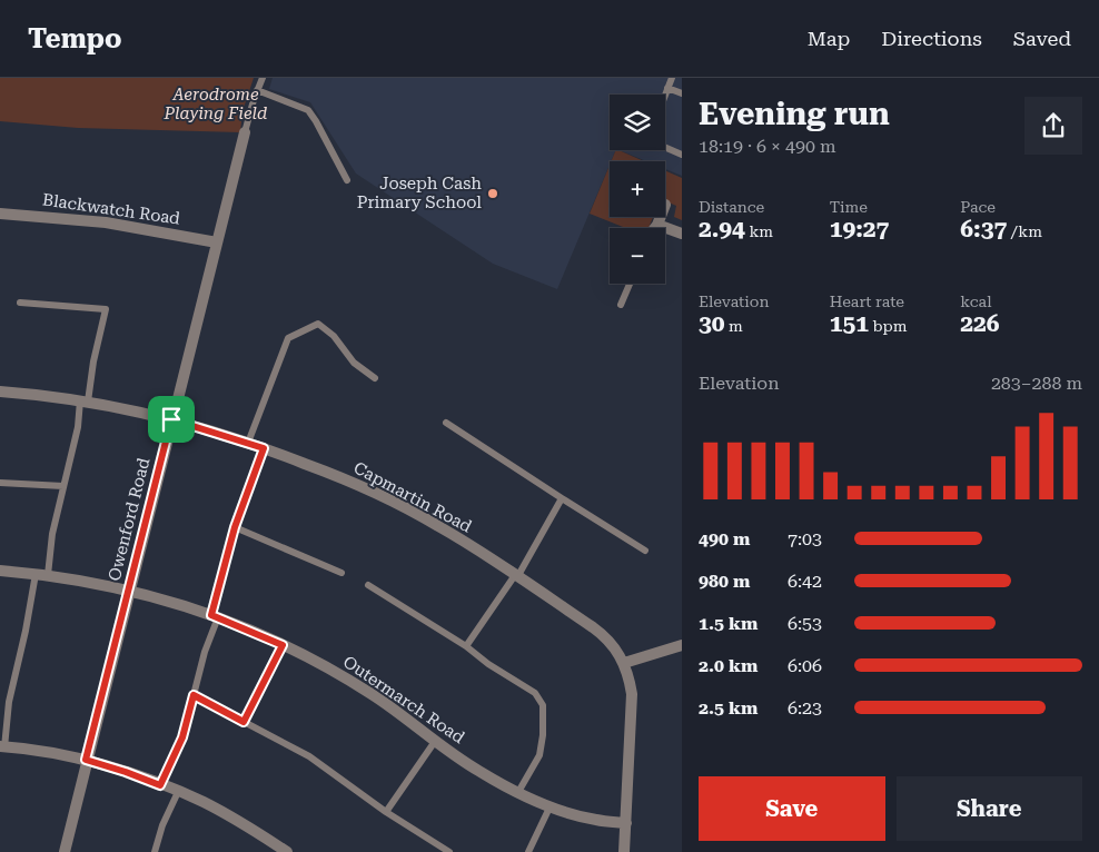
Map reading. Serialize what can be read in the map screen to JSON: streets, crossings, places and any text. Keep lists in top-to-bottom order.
{
  "streets": {
    "street": [
      "Blackwatch Road",
      "Capmartin Road",
      "Owenford Road",
      "Outermarch Road"
    ]
  },
  "crossings": [
    ["Blackwatch Road", "Owenford Road"],
    ["Capmartin Road", "Owenford Road"],
    ["Capmartin Road", "Outermarch Road"],
    ["Owenford Road", "Outermarch Road"]
  ],
  "parks": ["Aerodrome Playing Field"],
  "places": ["Joseph Cash Primary School"],
  "page": {
    "header": "Tempo",
    "nav": ["Map", "Directions", "Saved"],
    "heading": ["Evening run", "18:19 · 6 × 490 m"],
    "map_buttons": ["+", "−"],
    "stats": [
      ["Distance", "2.94 km"],
      ["Time", "19:27"],
      ["Pace", "6:37 /km"],
      ["Elevation", "30 m"],
      ["Heart rate", "151 bpm"],
      ["kcal", "226"]
    ],
    "chart": ["Elevation", "283–288 m"],
    "list": [
      {
        "name": "490 m",
        "note": "7:03"
      },
      {
        "name": "980 m",
        "note": "6:42"
      },
      {
        "name": "1.5 km",
        "note": "6:53"
      },
      {
        "name": "2.0 km",
        "note": "6:06"
      },
      {
        "name": "2.5 km",
        "note": "6:23"
      }
    ],
    "buttons": ["Save", "Share"]
  }
}
